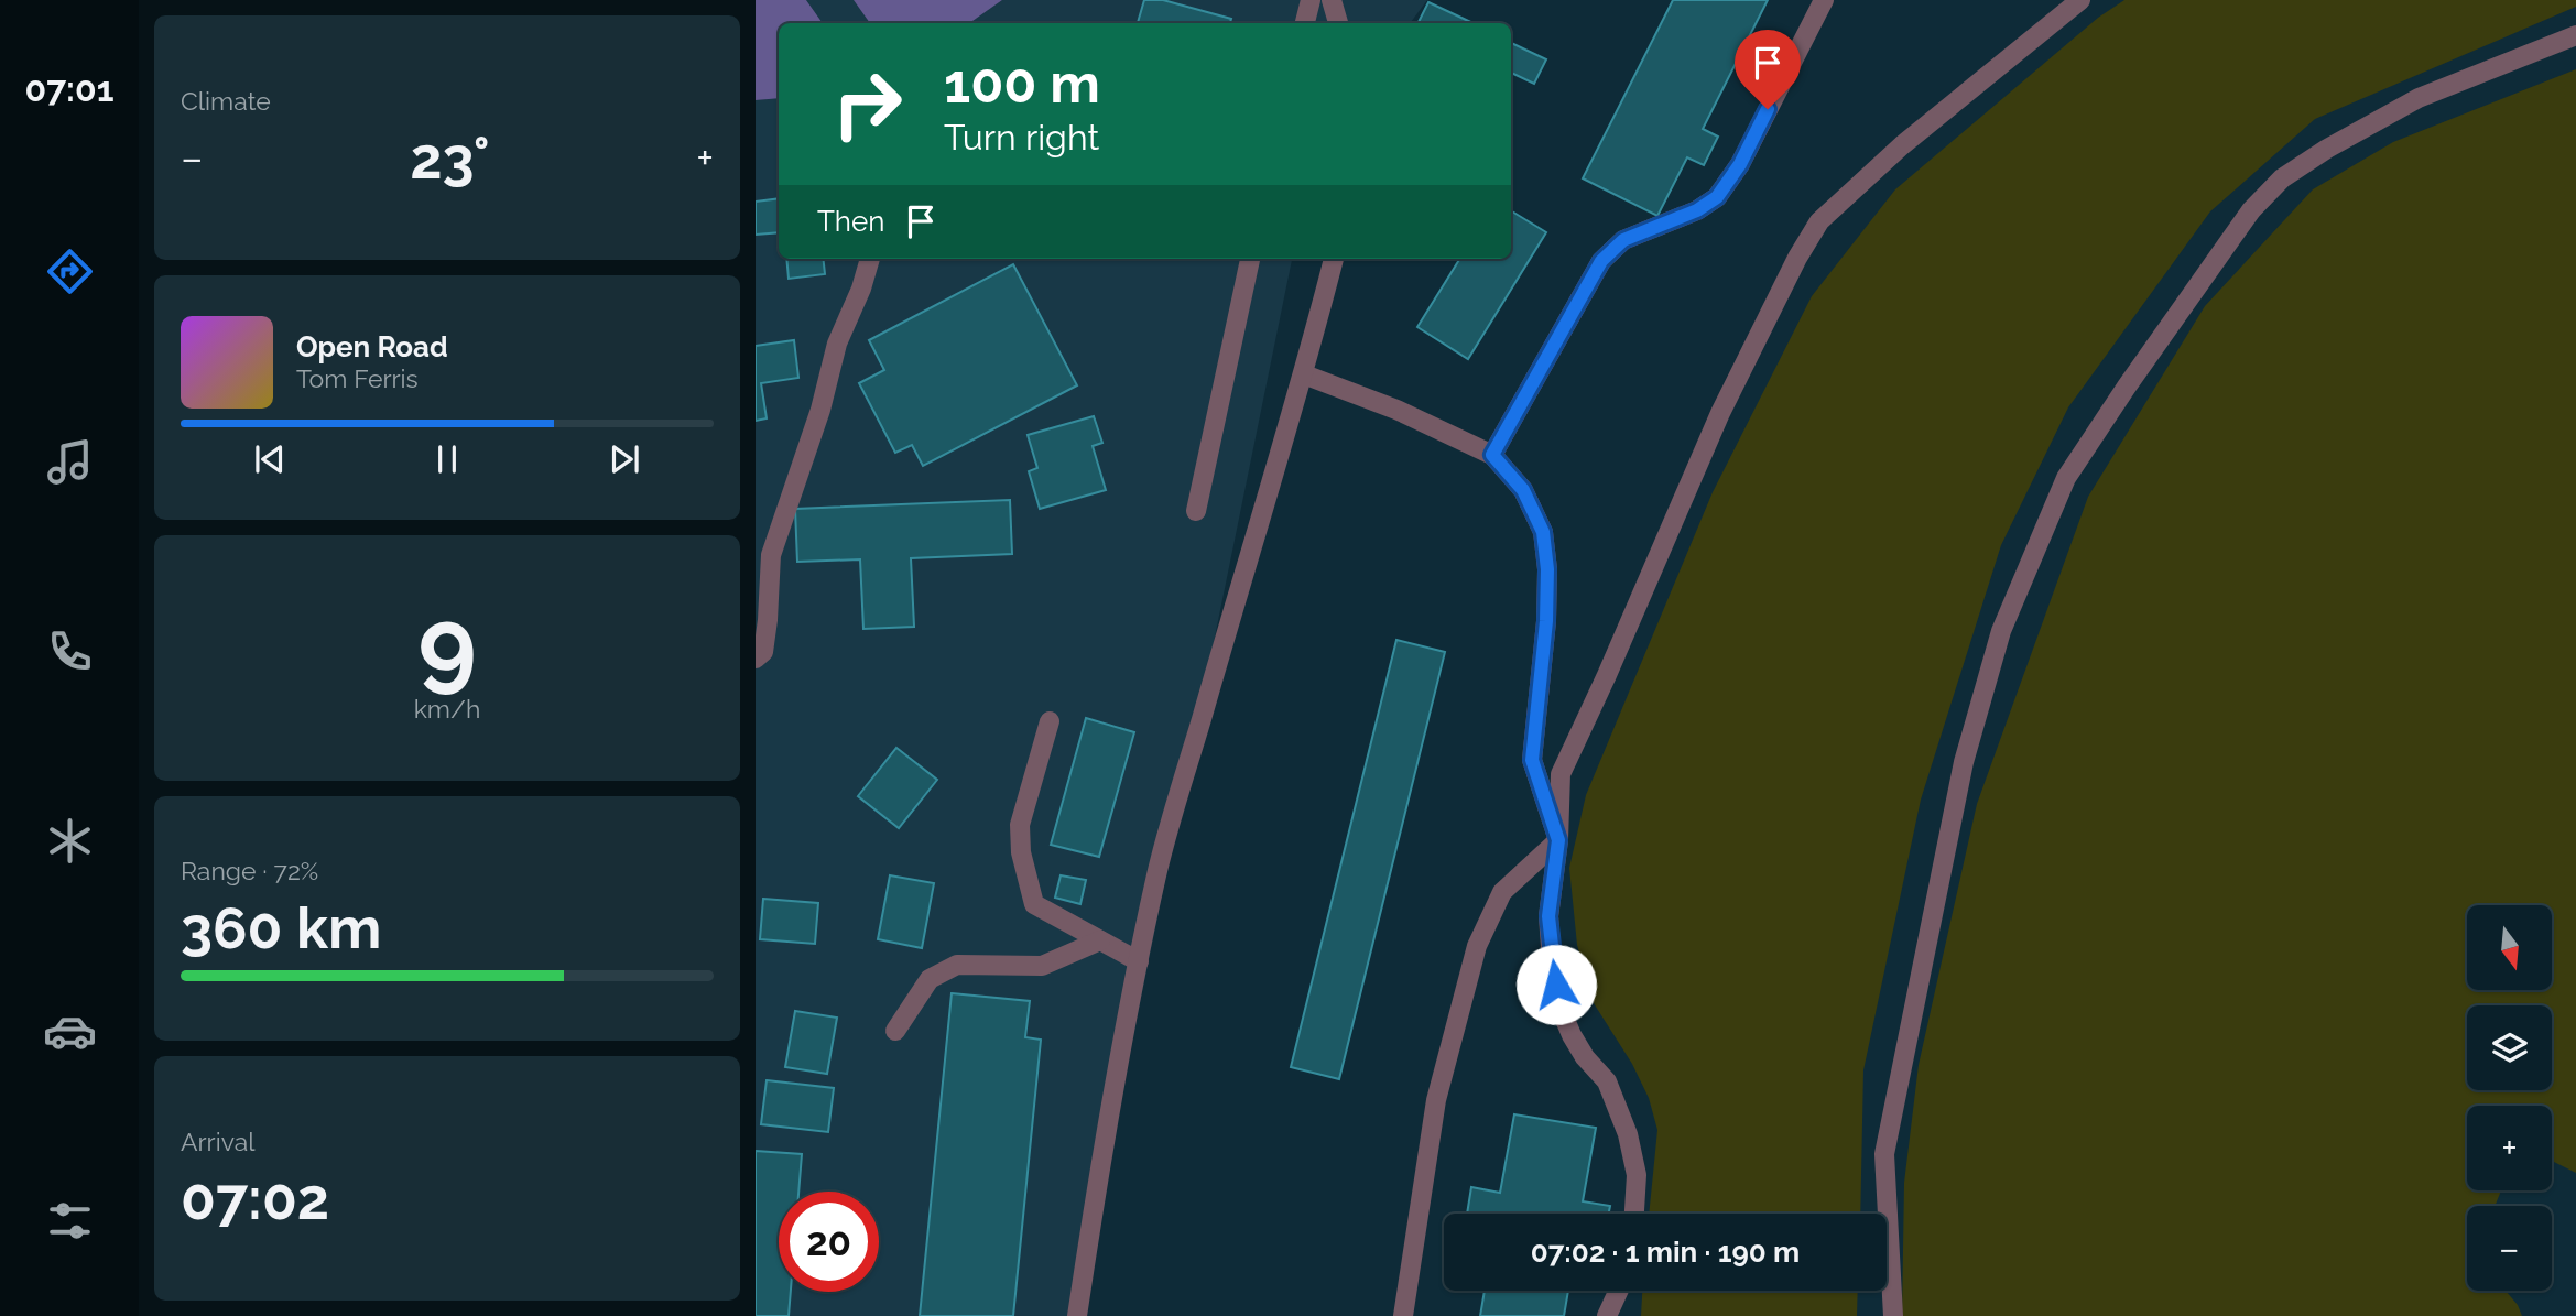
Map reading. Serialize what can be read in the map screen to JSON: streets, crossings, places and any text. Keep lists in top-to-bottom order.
{
  "north": "bottom",
  "page": {
    "tabs": "07:01",
    "tile": [
      "Climate",
      ["9", "km/h"],
      ["Range · 72%", "360 km"],
      ["Arrival", "07:02"]
    ],
    "turn": ["100 m", "Turn right"],
    "heat": ["−", "23°", "+"],
    "then": "Then",
    "song": ["Open Road", "Tom Ferris"],
    "map_buttons": ["+", "−"],
    "limit": "20",
    "trip": "07:02 · 1 min · 190 m"
  }
}
